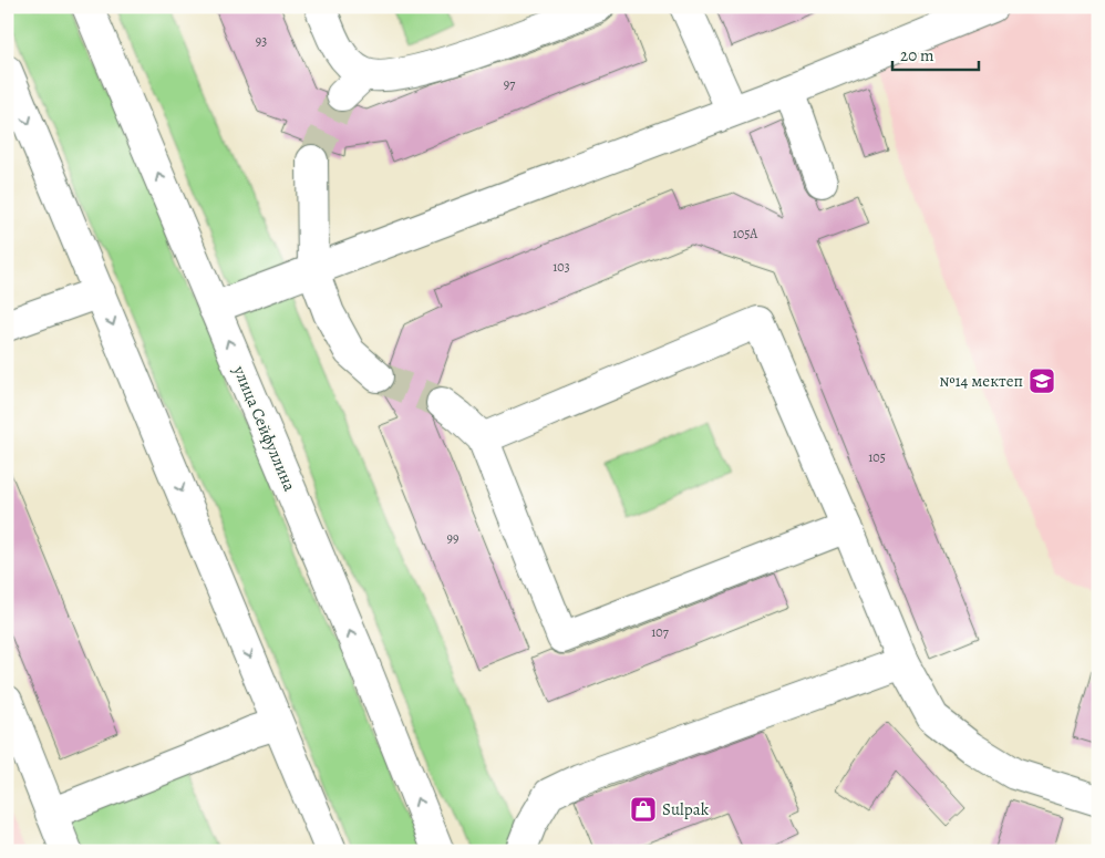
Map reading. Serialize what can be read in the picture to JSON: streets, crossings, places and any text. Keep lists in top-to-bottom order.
{
  "streets": {
    "street": ["улица Сейфуллина"]
  },
  "places": {
    "school or university": ["№14 мектеп"],
    "shop": ["Sulpak"]
  },
  "house_numbers": [
    "93",
    "97",
    "105А",
    "103",
    "105",
    "99",
    "107"
  ],
  "scale_bar": "20 m"
}
